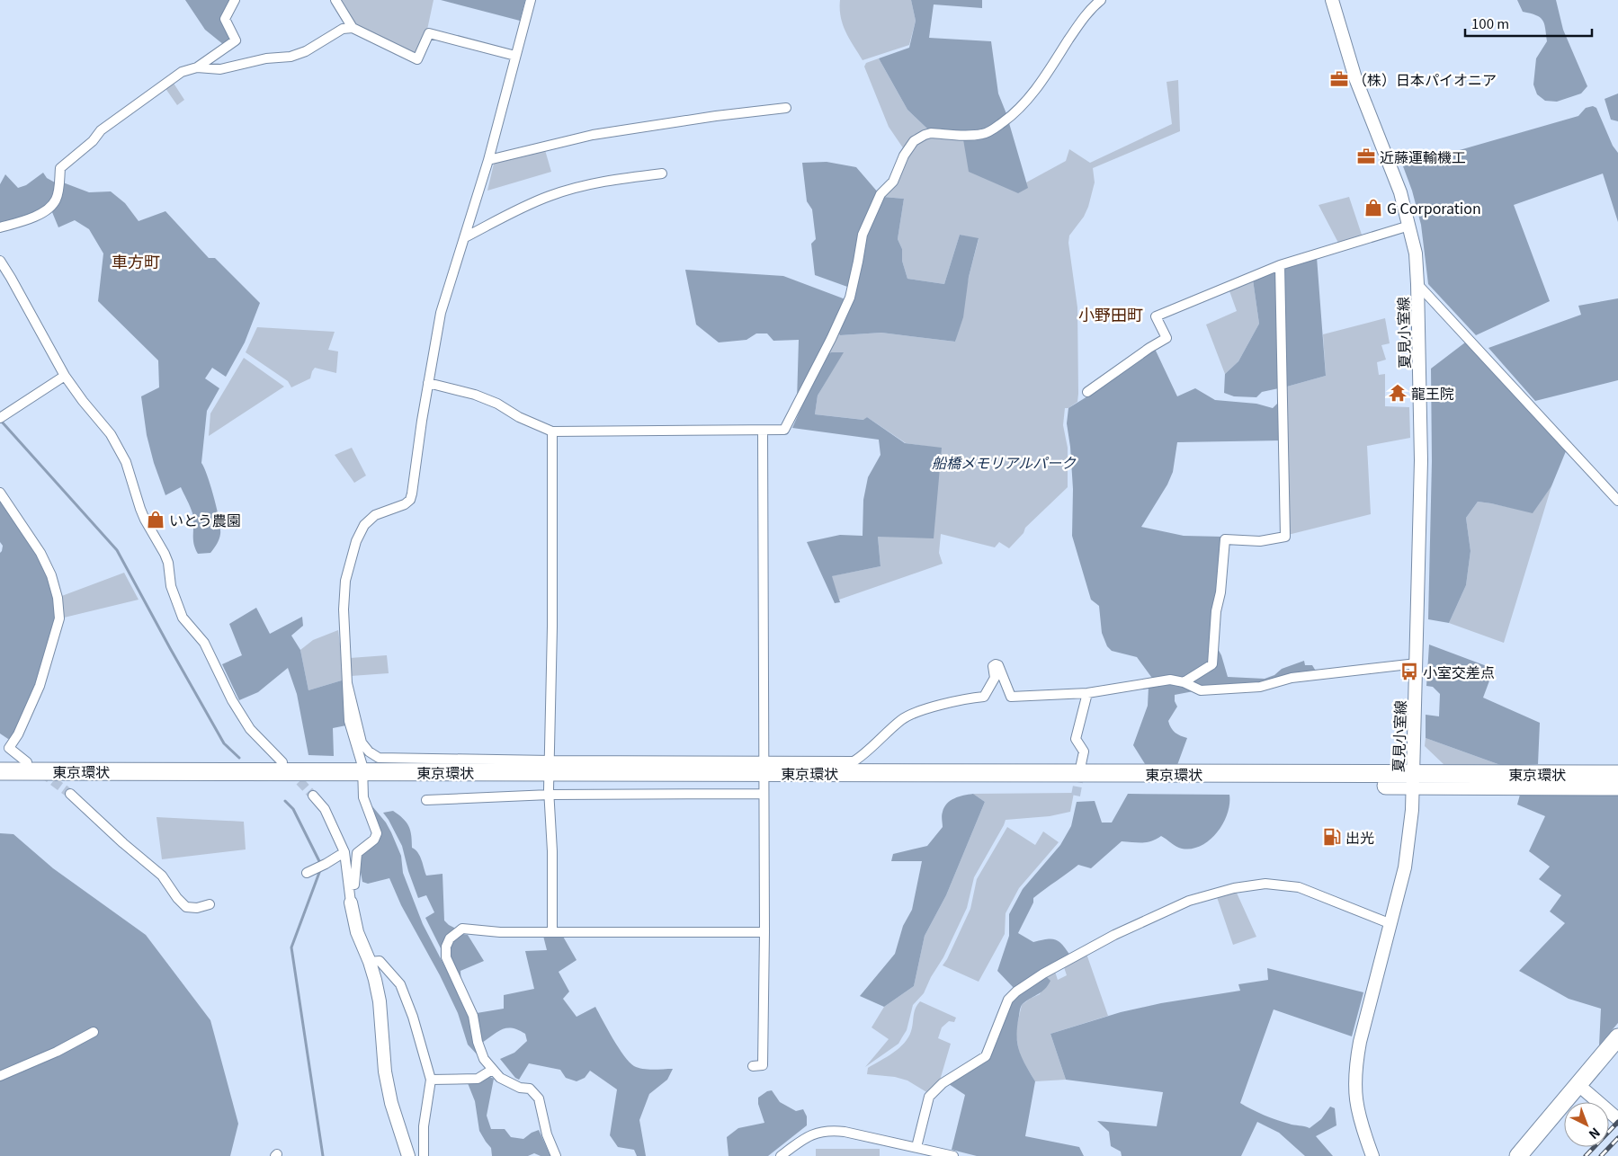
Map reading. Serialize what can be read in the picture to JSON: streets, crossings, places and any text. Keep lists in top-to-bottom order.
{
  "streets": {
    "highway": ["東京環状"],
    "main road": ["夏見小室線"]
  },
  "crossings": [
    ["夏見小室線", "東京環状"]
  ],
  "districts": ["車方町", "小野田町"],
  "parks": ["船橋メモリアルパーク"],
  "places": {
    "office": ["（株）日本パイオニア", "近藤運輸機工"],
    "shop": ["G Corporation", "いとう農園"],
    "temple": ["龍王院"],
    "bus stop": ["小室交差点"],
    "fuel station": ["出光"]
  },
  "scale_bar": "100 m",
  "north": "bottom right"
}
